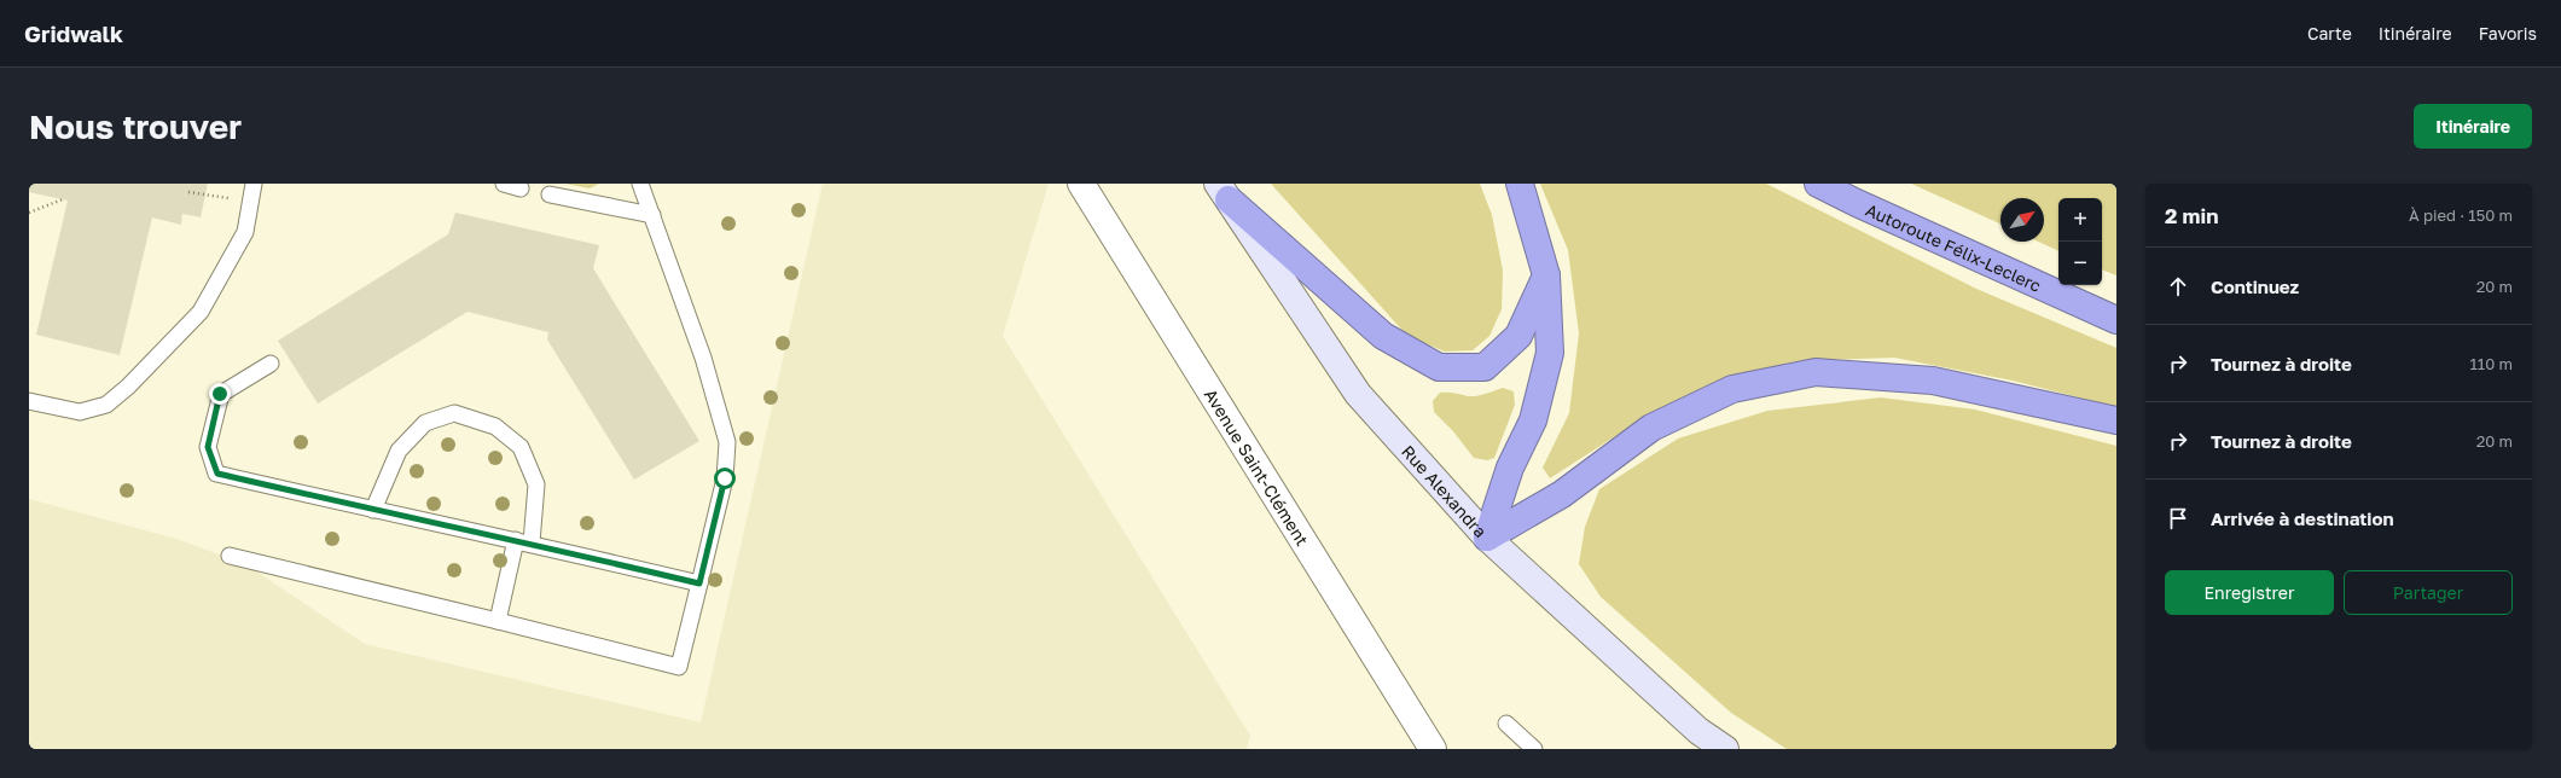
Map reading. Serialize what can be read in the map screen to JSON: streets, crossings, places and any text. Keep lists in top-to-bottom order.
{
  "streets": {
    "highway": ["Autoroute Félix-Leclerc"],
    "main road": ["Rue Alexandra"],
    "street": ["Avenue Saint-Clément"]
  },
  "north": "top right",
  "page": {
    "header": "Gridwalk",
    "nav": ["Carte", "Itinéraire", "Favoris"],
    "buttons": [
      "Itinéraire",
      ["Enregistrer", "Partager"]
    ],
    "title": "Nous trouver",
    "heading": ["2 min", "À pied · 150 m"],
    "map_buttons": ["+", "−"],
    "list": [
      ["Continuez", "20 m"],
      ["Tournez à droite", "110 m"],
      ["Tournez à droite", "20 m"],
      "Arrivée à destination"
    ]
  }
}
